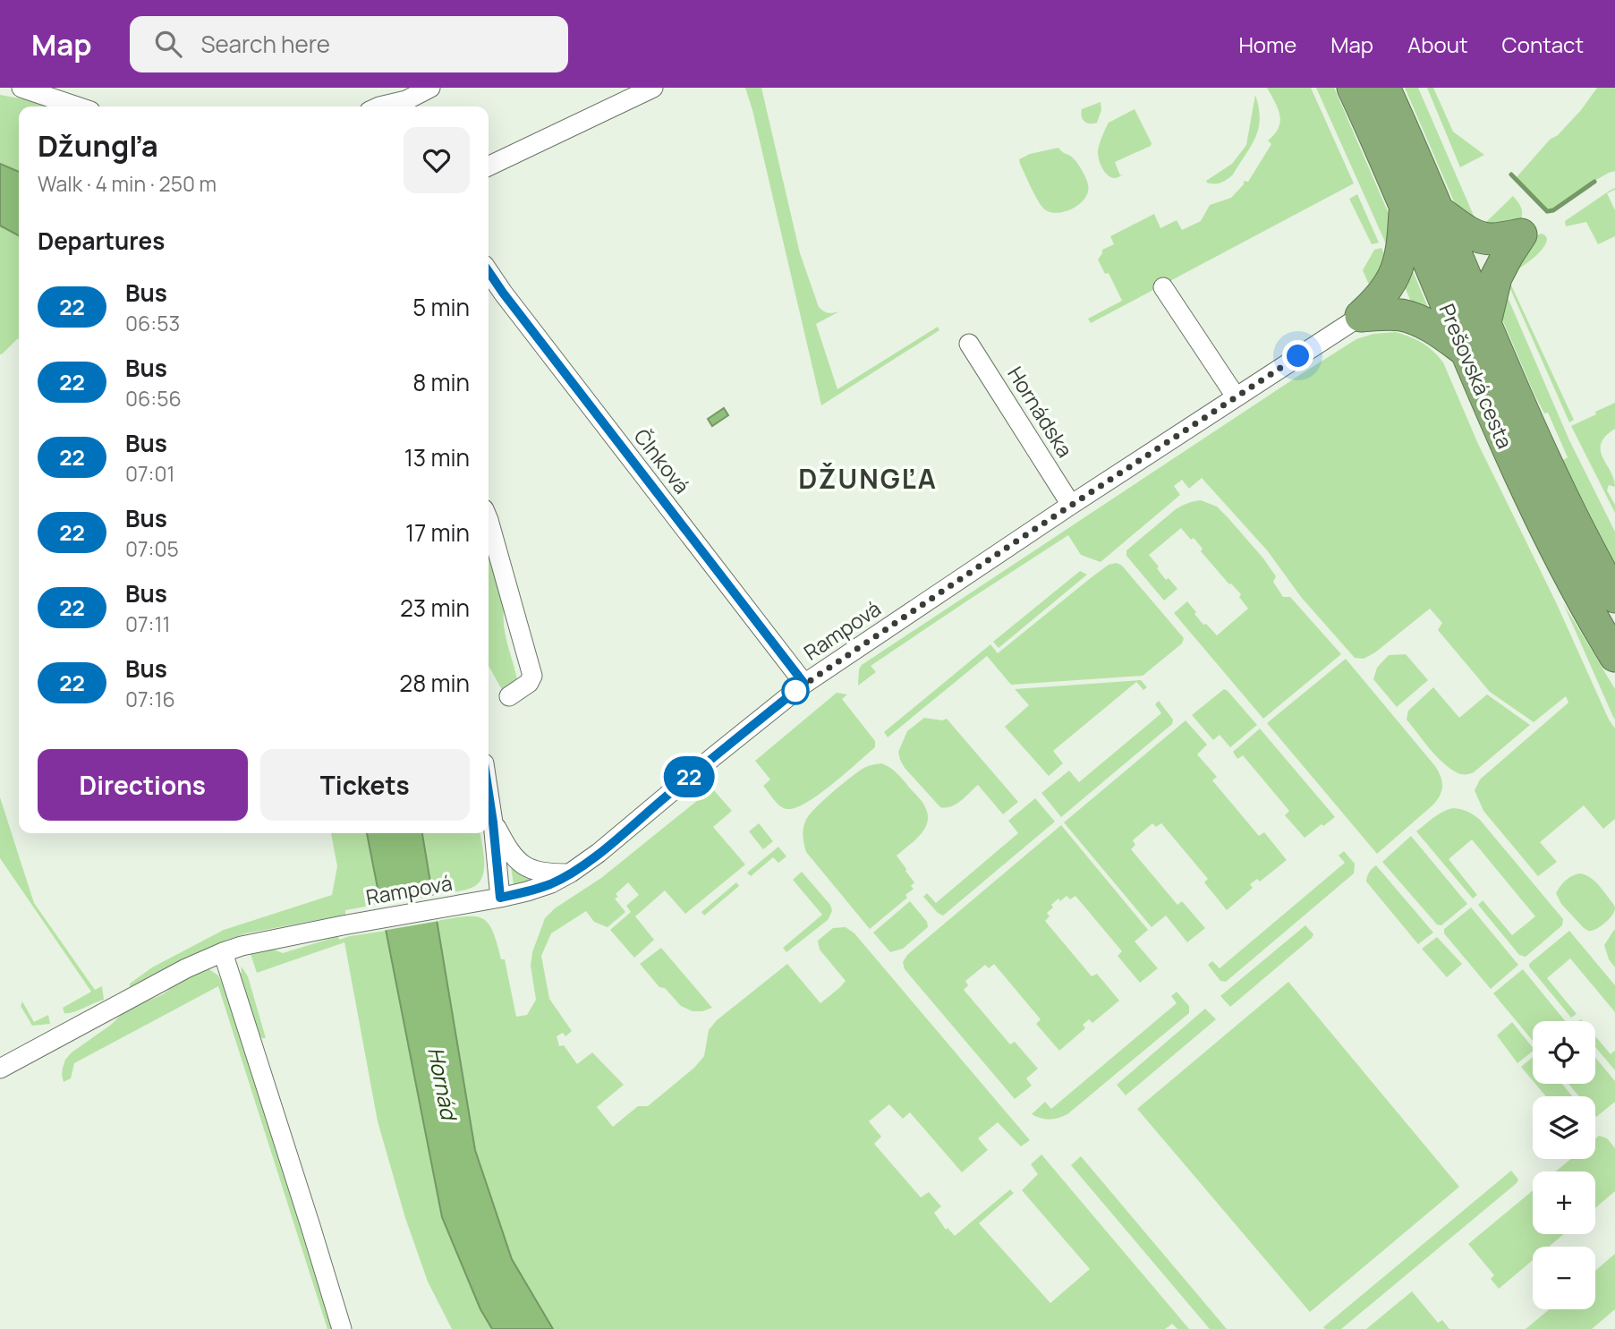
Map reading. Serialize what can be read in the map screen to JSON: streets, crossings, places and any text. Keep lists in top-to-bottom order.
{
  "streets": {
    "highway": ["Prešovská cesta"],
    "street": ["Hornádska", "Člnková", "Rampová"]
  },
  "crossings": [
    ["Hornádska", "Rampová"],
    ["Člnková", "Rampová"]
  ],
  "districts": ["DŽUNGĽA"],
  "water": ["Hornád"],
  "lines": ["bus line 22"],
  "page": {
    "header": "Map",
    "search": "Search here",
    "nav": [
      "Home",
      "Map",
      "About",
      "Contact"
    ],
    "on_map": "22",
    "heading": [
      ["Džungľa", "Walk · 4 min · 250 m"],
      "Departures"
    ],
    "list": [
      {
        "mark": "22",
        "name": "Bus",
        "note": "06:53",
        "value": "5 min"
      },
      {
        "mark": "22",
        "name": "Bus",
        "note": "06:56",
        "value": "8 min"
      },
      {
        "mark": "22",
        "name": "Bus",
        "note": "07:01",
        "value": "13 min"
      },
      {
        "mark": "22",
        "name": "Bus",
        "note": "07:05",
        "value": "17 min"
      },
      {
        "mark": "22",
        "name": "Bus",
        "note": "07:11",
        "value": "23 min"
      },
      {
        "mark": "22",
        "name": "Bus",
        "note": "07:16",
        "value": "28 min"
      }
    ],
    "buttons": ["Directions", "Tickets"],
    "map_buttons": ["+", "−"]
  }
}
